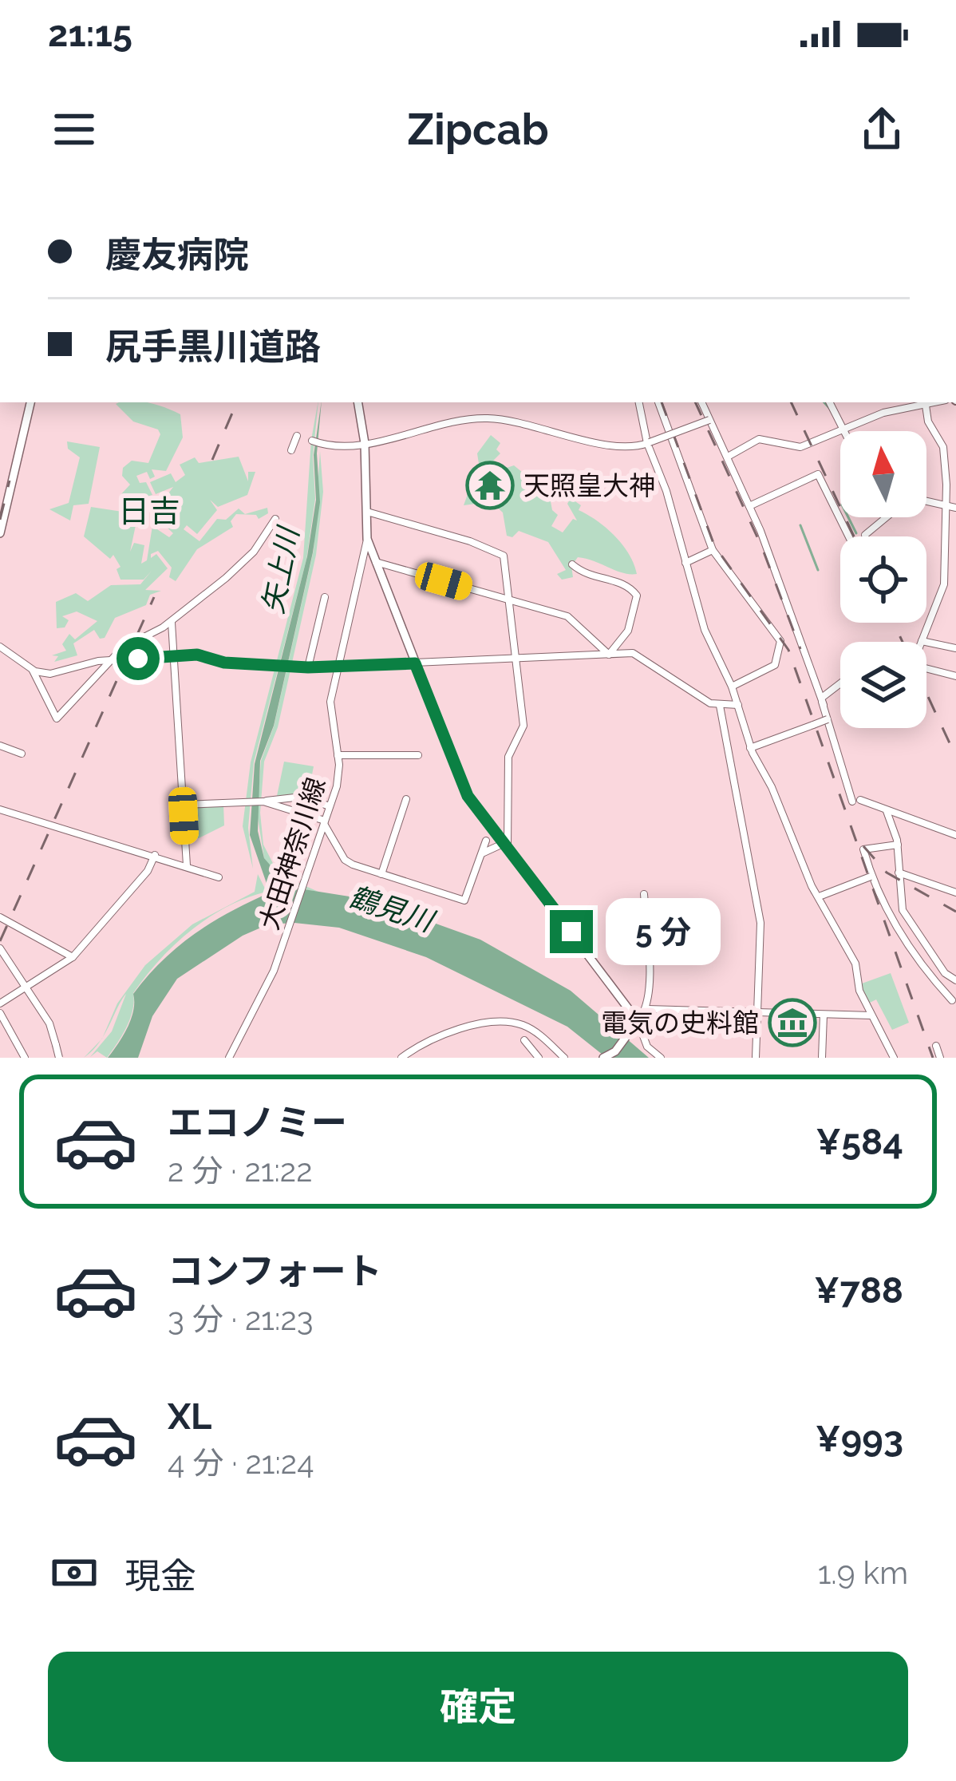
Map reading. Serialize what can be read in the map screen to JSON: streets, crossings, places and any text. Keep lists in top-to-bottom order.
{
  "streets": {
    "street": ["大田神奈川線"]
  },
  "districts": ["日吉"],
  "water": ["矢上川", "鶴見川"],
  "places": {
    "temple": ["天照皇大神"],
    "museum": ["電気の史料館"]
  },
  "north": "top",
  "page": {
    "status": "21:15",
    "header": "Zipcab",
    "banner": ["慶友病院", "尻手黒川道路"],
    "bubble": "5 分",
    "list": [
      {
        "name": "エコノミー",
        "note": "2 分 · 21:22",
        "value": "¥584"
      },
      {
        "name": "コンフォート",
        "note": "3 分 · 21:23",
        "value": "¥788"
      },
      {
        "name": "XL",
        "note": "4 分 · 21:24",
        "value": "¥993"
      }
    ],
    "pay": ["現金", "1.9 km"],
    "buttons": "確定"
  }
}
